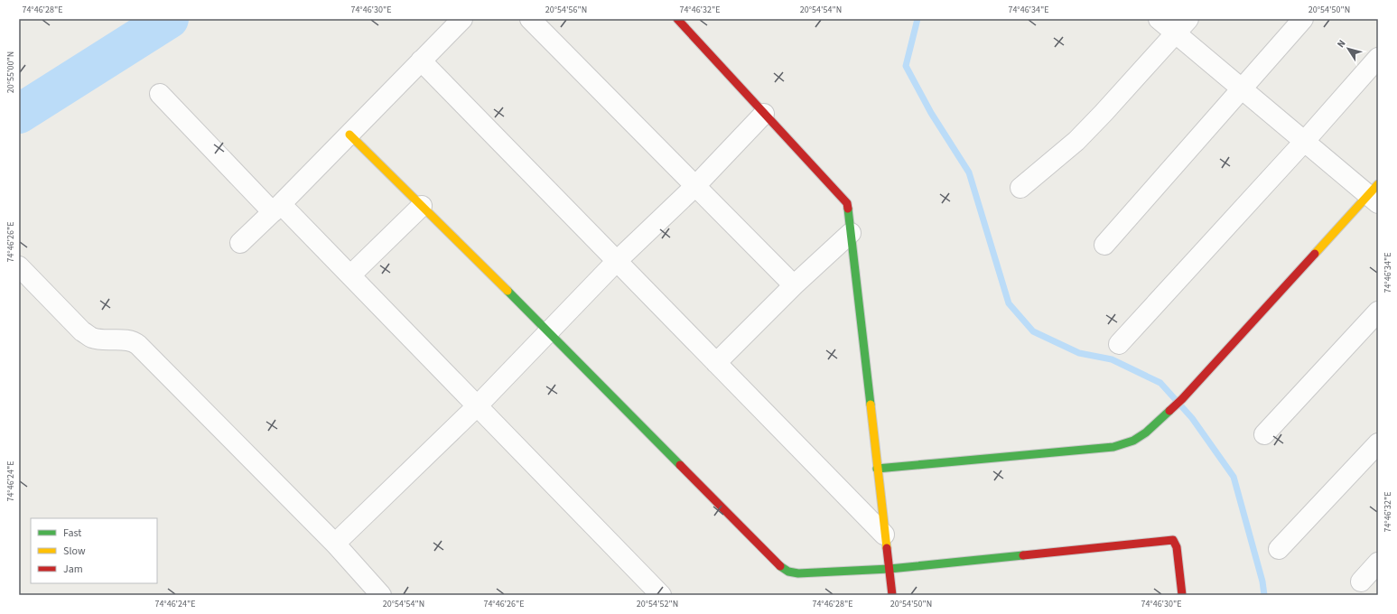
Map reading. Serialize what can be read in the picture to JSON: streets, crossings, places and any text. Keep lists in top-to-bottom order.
{
  "legend": ["Fast", "Slow", "Jam"],
  "north": "top left",
  "coordinates": [
    "74°46'28\"E",
    "74°46'30\"E",
    "20°54'56\"N",
    "74°46'32\"E",
    "20°54'54\"N",
    "74°46'34\"E",
    "20°54'50\"N",
    "20°55'00\"N",
    "74°46'26\"E",
    "74°46'24\"E",
    "20°54'52\"N"
  ]
}
